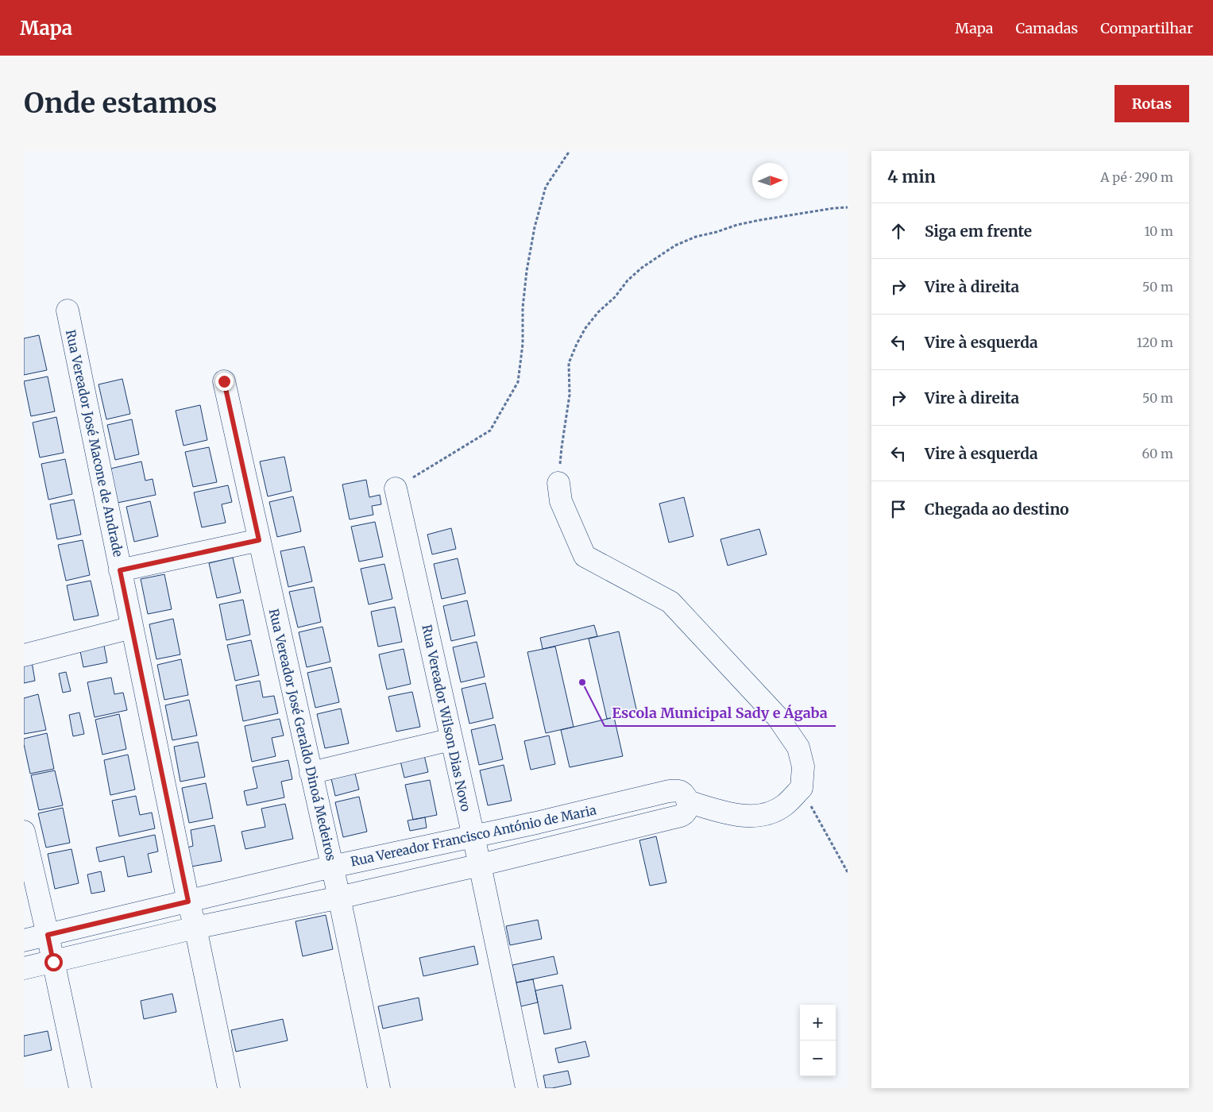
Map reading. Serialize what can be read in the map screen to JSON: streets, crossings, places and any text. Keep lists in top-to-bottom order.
{
  "streets": {
    "street": [
      "Rua Vereador José Macone de Andrade",
      "Rua Vereador Wilson Dias Novo",
      "Rua Vereador José Geraldo Dinoá Medeiros",
      "Rua Vereador Francisco António de Maria"
    ]
  },
  "crossings": [
    ["Rua Vereador José Macone de Andrade", "Rua Vereador Francisco António de Maria"],
    ["Rua Vereador Wilson Dias Novo", "Rua Vereador Francisco António de Maria"],
    ["Rua Vereador José Geraldo Dinoá Medeiros", "Rua Vereador Francisco António de Maria"]
  ],
  "places": ["Escola Municipal Sady e Ágaba"],
  "north": "right",
  "page": {
    "header": "Mapa",
    "nav": ["Mapa", "Camadas", "Compartilhar"],
    "buttons": "Rotas",
    "title": "Onde estamos",
    "heading": ["4 min", "A pé · 290 m"],
    "list": [
      ["Siga em frente", "10 m"],
      ["Vire à direita", "50 m"],
      ["Vire à esquerda", "120 m"],
      ["Vire à direita", "50 m"],
      ["Vire à esquerda", "60 m"],
      "Chegada ao destino"
    ],
    "map_buttons": ["+", "−"]
  }
}
